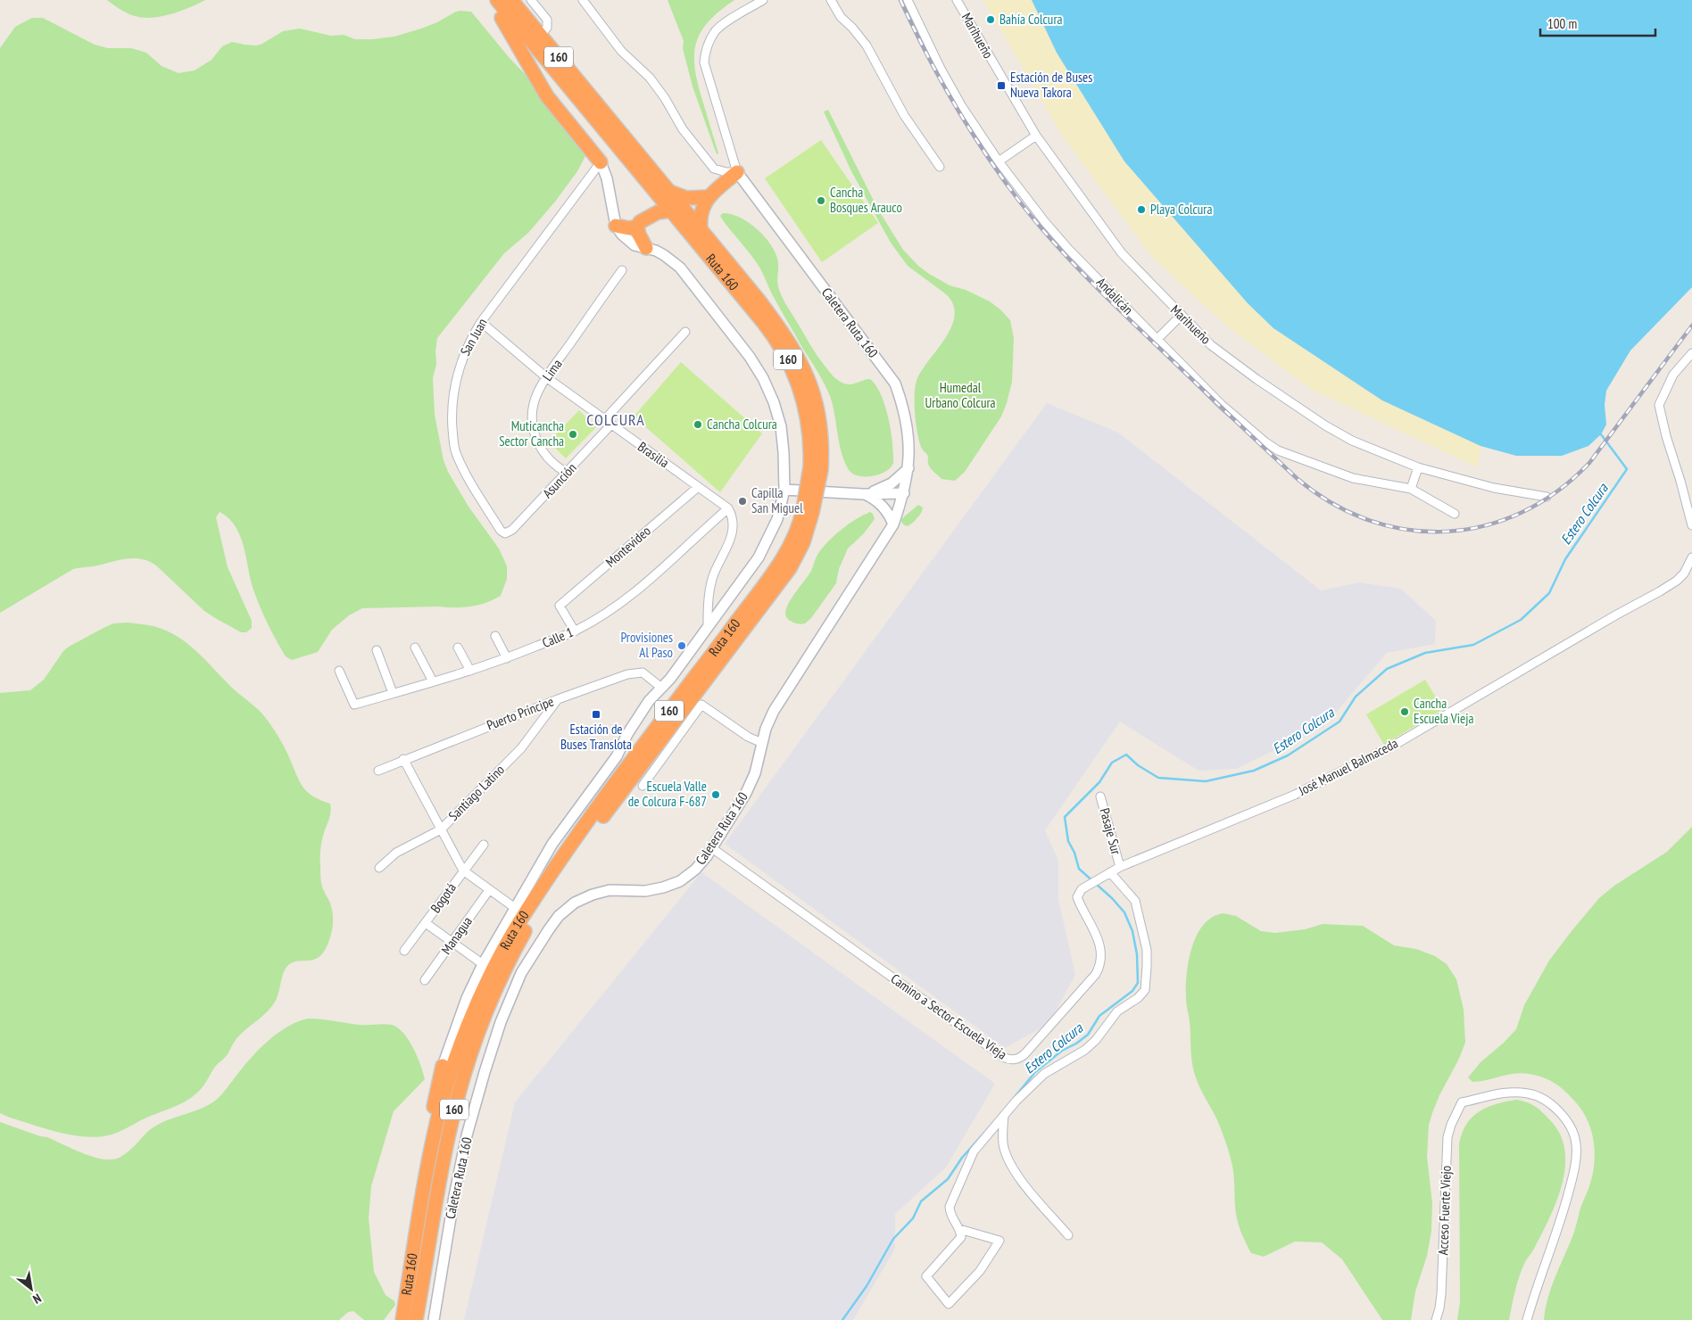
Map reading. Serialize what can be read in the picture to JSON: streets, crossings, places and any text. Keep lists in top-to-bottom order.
{
  "streets": {
    "highway": ["160", "Ruta 160"],
    "street": [
      "Marihueño",
      "Andalicán",
      "Caletera Ruta 160",
      "San Juan",
      "Lima",
      "Brasilia",
      "Asunción",
      "Montevideo",
      "Calle 1",
      "Puerto Príncipe",
      "José Manuel Balmaceda",
      "Santiago Latino",
      "Pasaje Sur",
      "Bogotá",
      "Managua",
      "Camino a Sector Escuela Vieja",
      "Acceso Fuerte Viejo"
    ]
  },
  "crossings": [
    ["Caletera Ruta 160", "Camino a Sector Escuela Vieja"],
    ["San Juan", "Brasilia"],
    ["San Juan", "Asunción"],
    ["Lima", "Brasilia"],
    ["Lima", "Asunción"],
    ["Brasilia", "Asunción"],
    ["Brasilia", "Montevideo"],
    ["Brasilia", "Calle 1"],
    ["Montevideo", "Calle 1"],
    ["Puerto Príncipe", "Santiago Latino"],
    ["José Manuel Balmaceda", "Pasaje Sur"],
    ["José Manuel Balmaceda", "Camino a Sector Escuela Vieja"]
  ],
  "districts": ["COLCURA"],
  "water": ["Estero Colcura"],
  "parks": ["Humedal Urbano Colcura"],
  "places": {
    "other": [
      "Bahía Colcura",
      "Cancha Bosques Arauco",
      "Playa Colcura",
      "Cancha Colcura",
      "Muticancha Sector Cancha",
      "Capilla San Miguel",
      "Provisiones Al Paso",
      "Cancha Escuela Vieja",
      "Escuela Valle de Colcura F-687"
    ],
    "transit": ["Estación de Buses Nueva Takora", "Estación de Buses Translota"]
  },
  "scale_bar": "100 m",
  "north": "bottom right"
}
